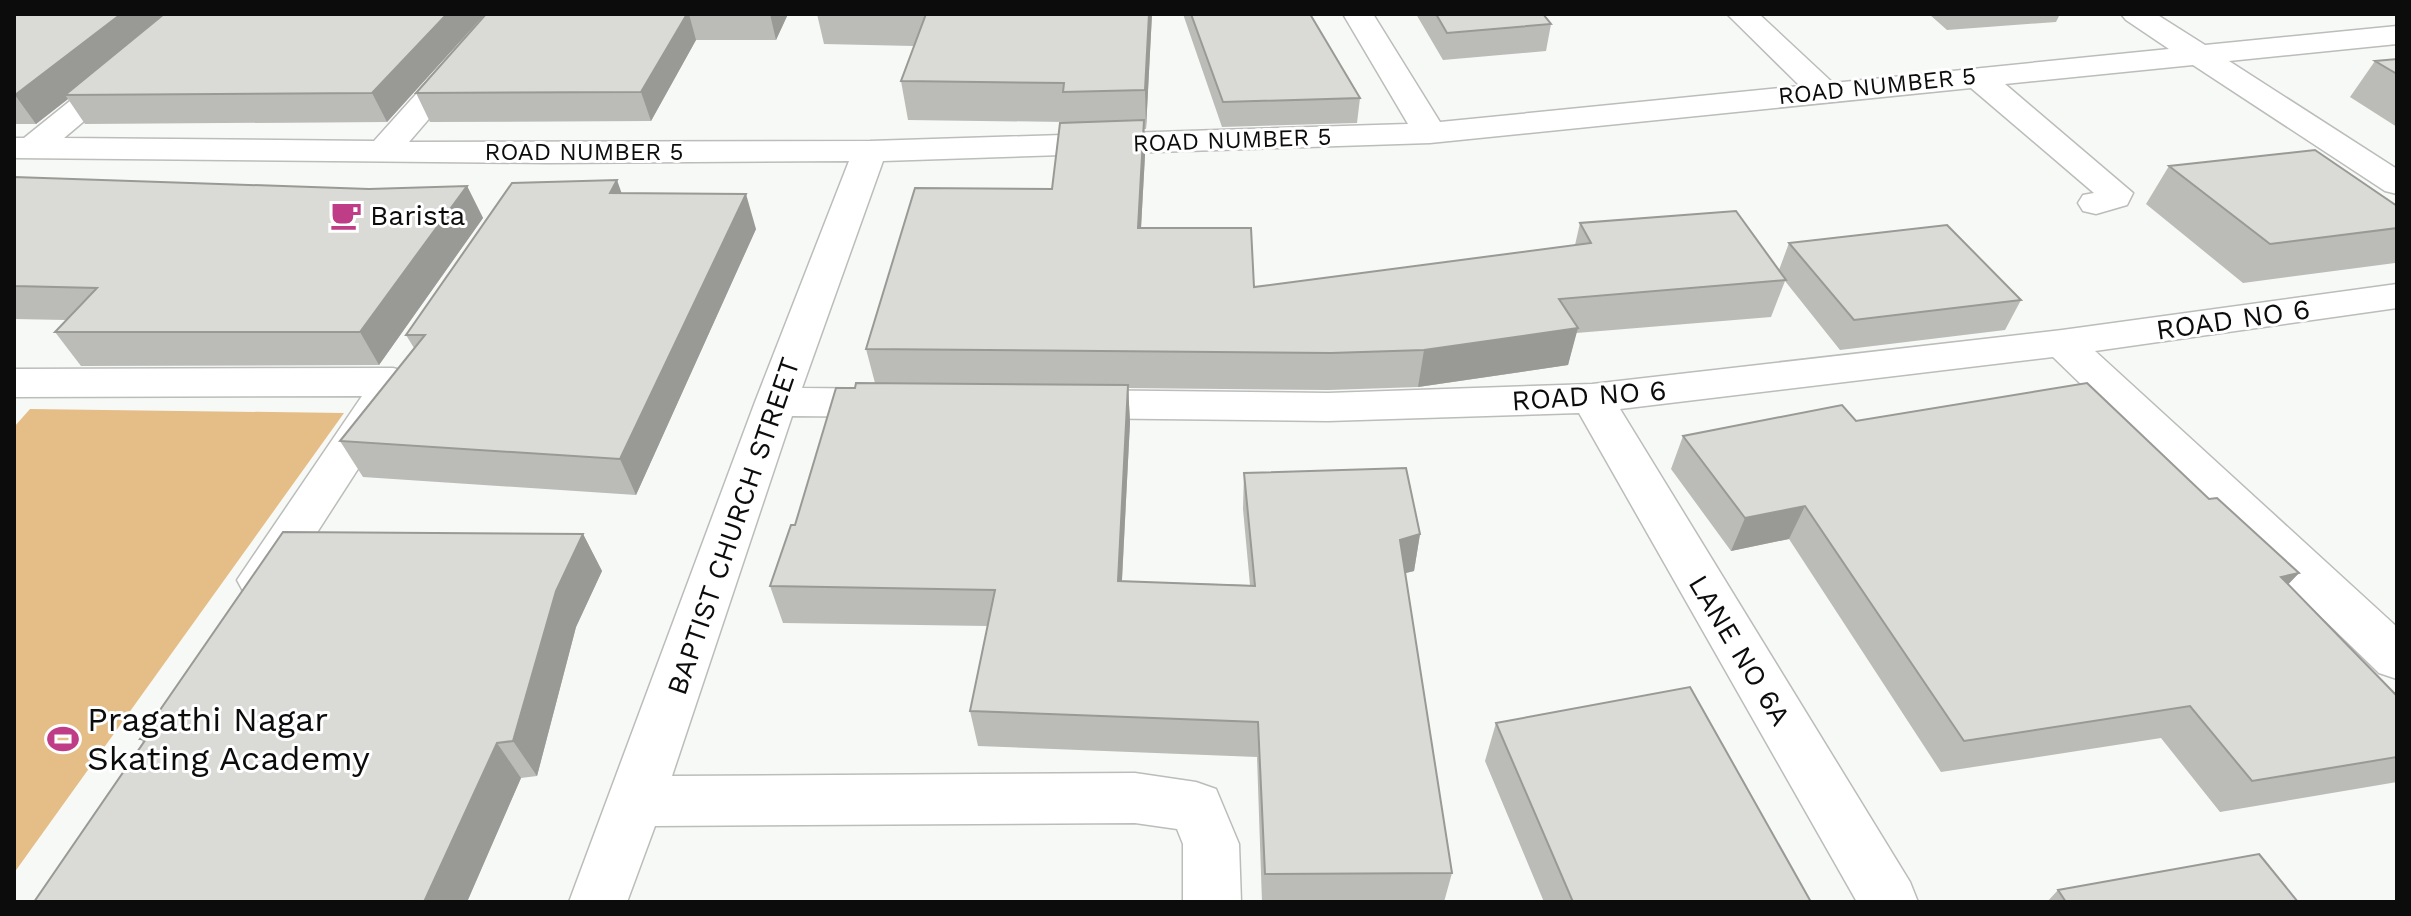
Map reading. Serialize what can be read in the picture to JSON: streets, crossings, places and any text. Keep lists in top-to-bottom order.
{
  "streets": {
    "street": [
      "ROAD NUMBER 5",
      "ROAD NO 6",
      "BAPTIST CHURCH STREET",
      "LANE NO 6A"
    ]
  },
  "crossings": [
    ["ROAD NUMBER 5", "BAPTIST CHURCH STREET"],
    ["ROAD NO 6", "LANE NO 6A"]
  ],
  "places": {
    "cafe": ["Barista"],
    "sports": ["Pragathi Nagar Skating Academy"]
  }
}
